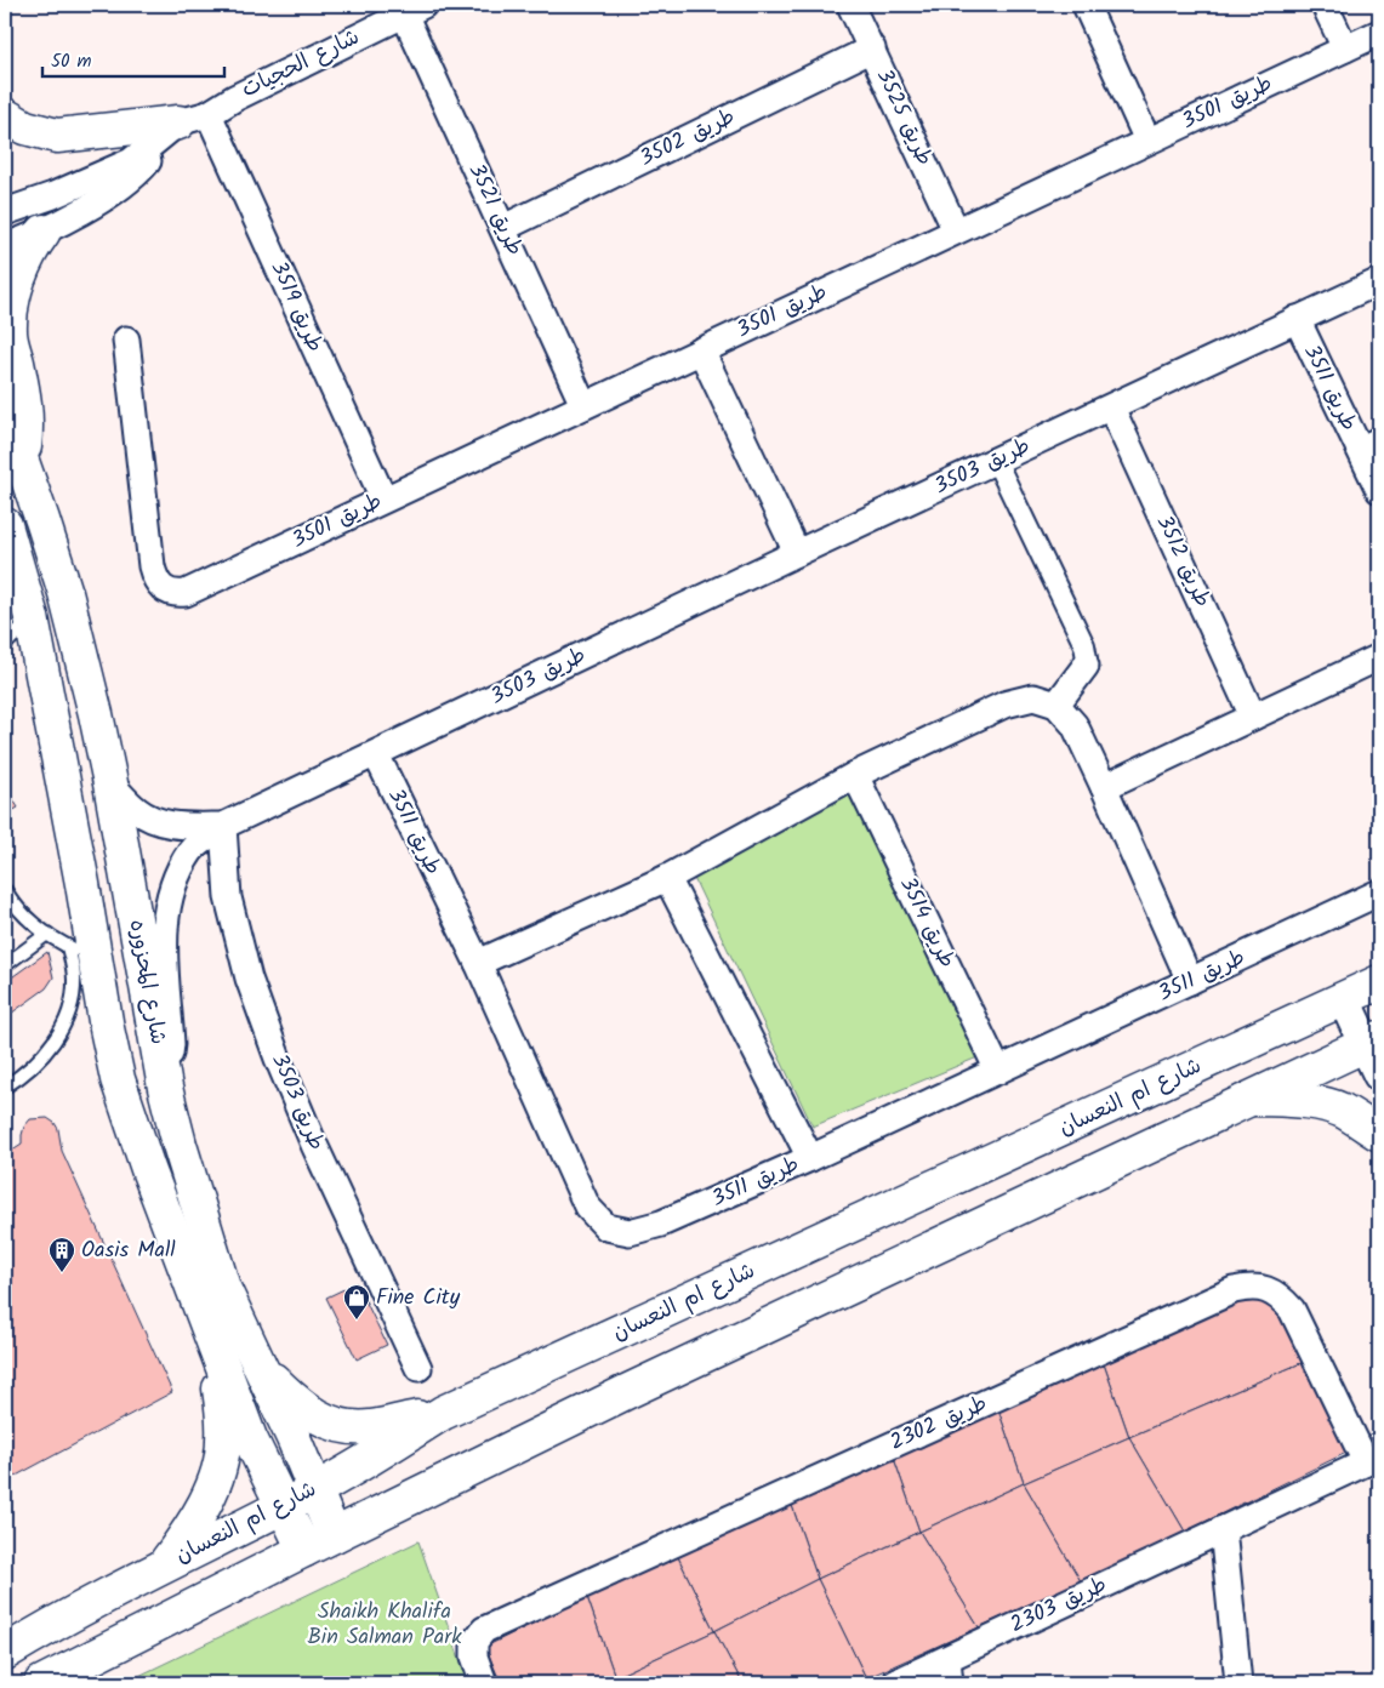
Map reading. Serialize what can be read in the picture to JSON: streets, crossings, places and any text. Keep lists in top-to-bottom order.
{
  "streets": {
    "main road": ["شارع المحزوره", "شارع ام النعسان"],
    "street": [
      "شارع الحجيات",
      "طريق 3501",
      "طريق 3525",
      "طريق 3502",
      "طريق 3521",
      "طريق 3519",
      "طريق 3511",
      "طريق 3503",
      "طريق 3512",
      "طريق 3514",
      "طريق 2302",
      "طريق 2303"
    ]
  },
  "crossings": [
    ["شارع الحجيات", "طريق 3521"],
    ["شارع الحجيات", "طريق 3519"],
    ["طريق 3501", "طريق 3525"],
    ["طريق 3501", "طريق 3521"],
    ["طريق 3501", "طريق 3519"],
    ["طريق 3525", "طريق 3502"],
    ["طريق 3502", "طريق 3521"],
    ["طريق 3511", "طريق 3503"],
    ["طريق 3511", "طريق 3514"],
    ["طريق 3503", "طريق 3512"],
    ["شارع المحزوره", "شارع ام النعسان"],
    ["طريق 2302", "طريق 2303"]
  ],
  "parks": ["Shaikh Khalifa Bin Salman Park"],
  "places": {
    "building": ["Oasis Mall"],
    "shop": ["Fine City"]
  },
  "scale_bar": "50 m"
}
